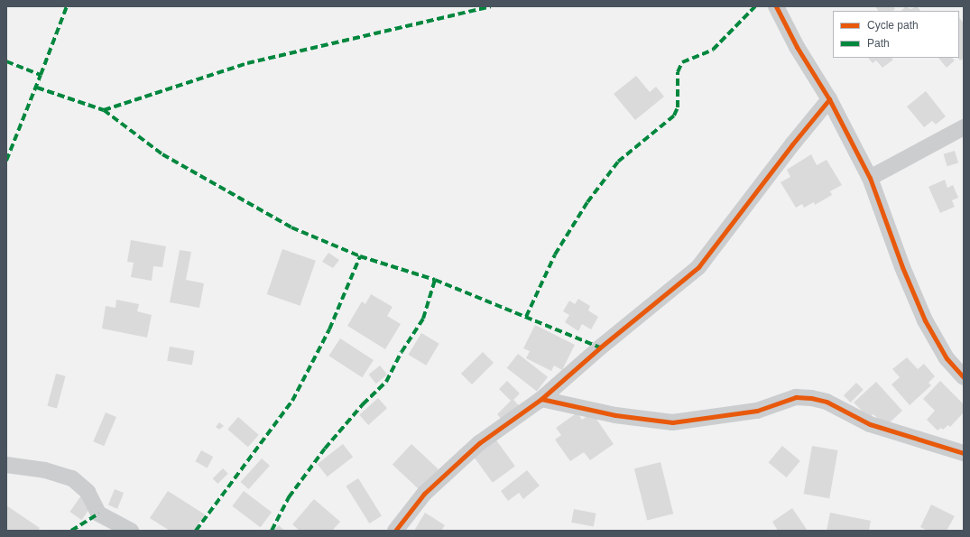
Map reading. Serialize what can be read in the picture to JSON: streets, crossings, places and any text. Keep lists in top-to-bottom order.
{
  "legend": ["Cycle path", "Path"]
}
